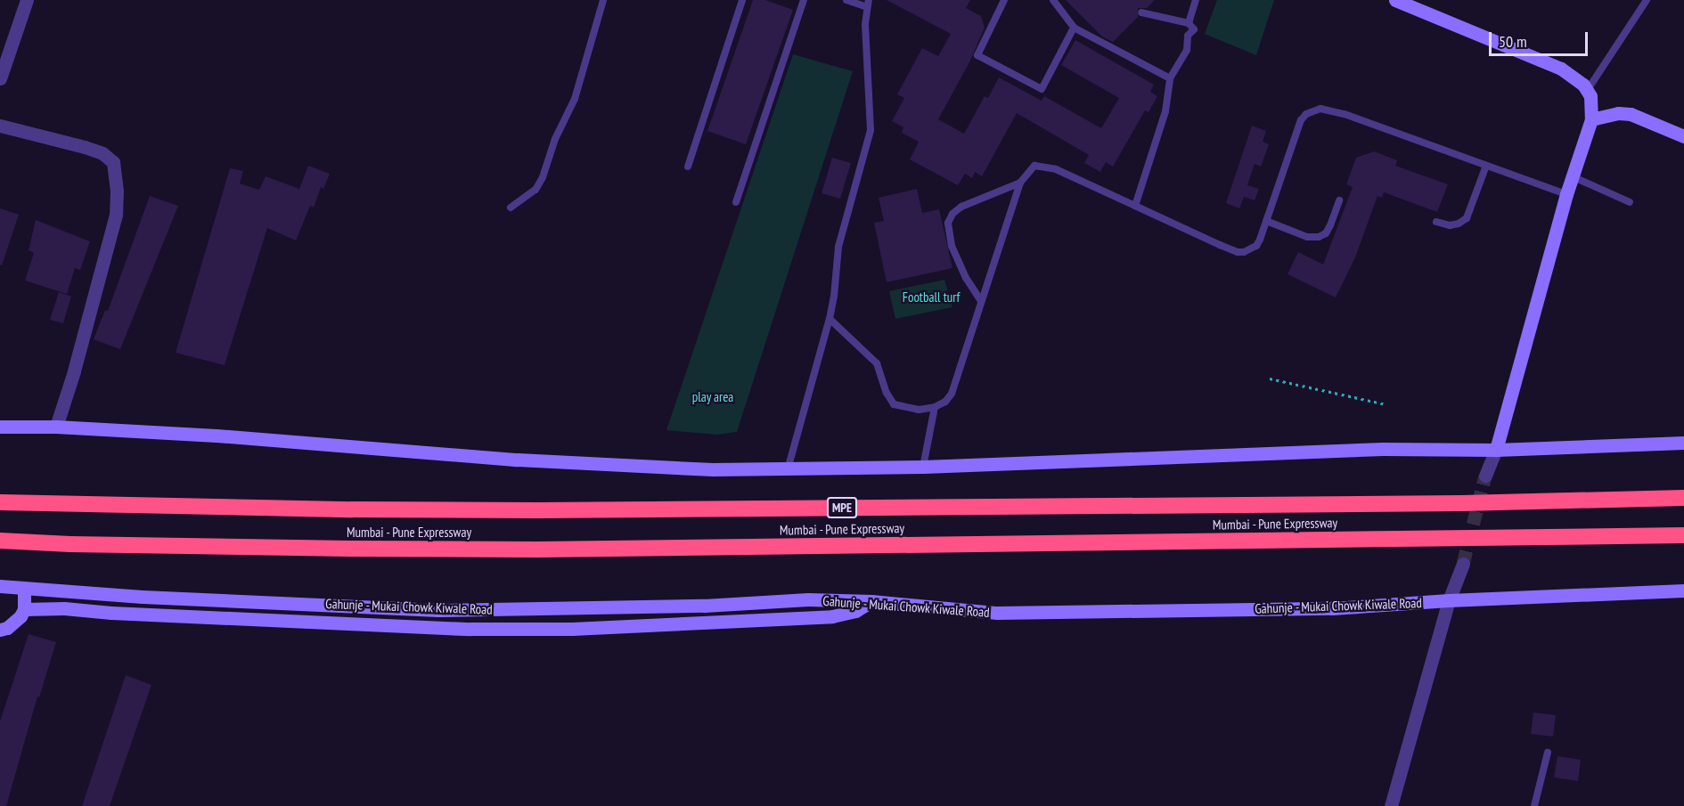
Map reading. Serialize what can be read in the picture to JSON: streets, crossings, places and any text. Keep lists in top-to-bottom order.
{
  "streets": {
    "highway": ["MPE", "Mumbai - Pune Expressway"],
    "street": ["Gahunje - Mukai Chowk Kiwale Road"]
  },
  "parks": ["Football turf", "play area"],
  "scale_bar": "50 m"
}
